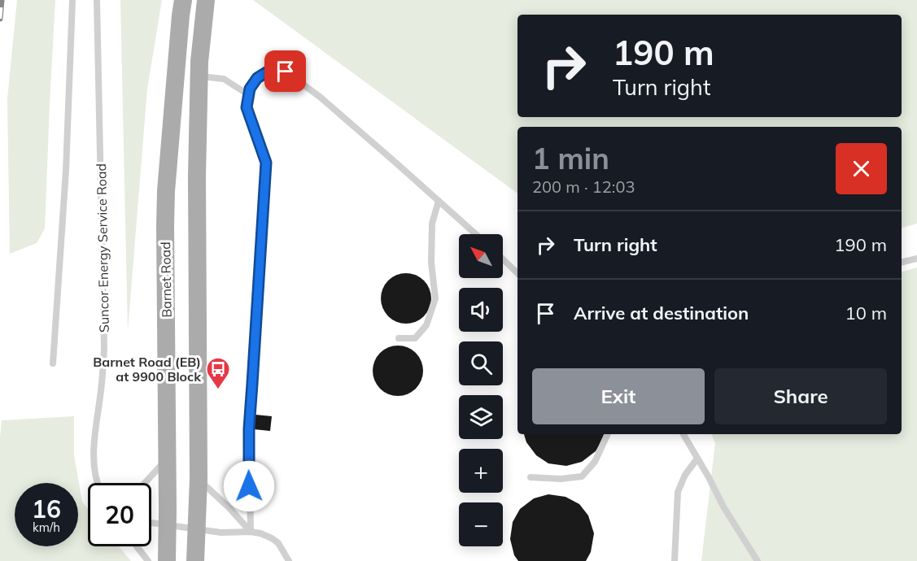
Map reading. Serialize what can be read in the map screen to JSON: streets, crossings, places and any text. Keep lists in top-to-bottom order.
{
  "streets": {
    "main road": ["Barnet Road"],
    "lane": ["Suncor Energy Service Road"]
  },
  "places": {
    "bus stop": ["Barnet Road (EB) at 9900 Block"]
  },
  "north": "top left",
  "page": {
    "turn": ["190 m", "Turn right"],
    "heading": ["1 min", "200 m · 12:03"],
    "list": [
      {
        "name": "Turn right",
        "value": "190 m"
      },
      {
        "name": "Arrive at destination",
        "value": "10 m"
      }
    ],
    "map_buttons": ["+", "−"],
    "buttons": ["Exit", "Share"],
    "speed": "16 km/h",
    "limit": "20"
  }
}
